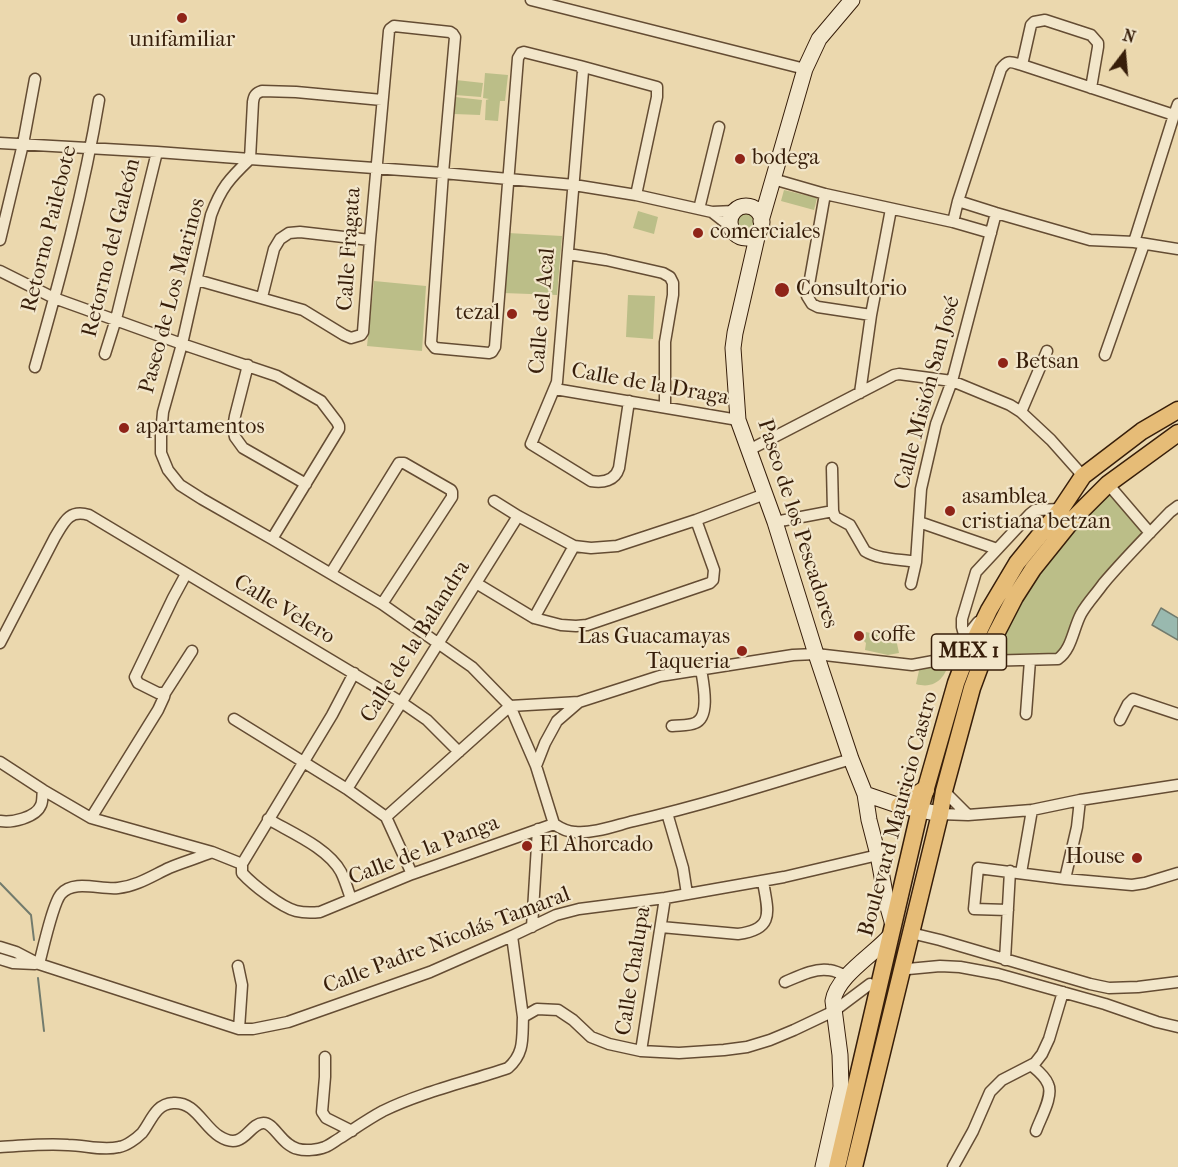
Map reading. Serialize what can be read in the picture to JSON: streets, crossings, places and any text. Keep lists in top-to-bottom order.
{
  "streets": {
    "main road": ["MEX 1", "Boulevard Mauricio Castro"],
    "street": [
      "Retorno Pailebote",
      "Retorno del Galeón",
      "Calle Fragata",
      "Paseo de Los Marinos",
      "Calle del Acal",
      "Calle de la Draga",
      "Calle Misión San José",
      "Paseo de los Pescadores",
      "Calle Velero",
      "Calle de la Balandra",
      "Calle de la Panga",
      "Calle Padre Nicolás Tamaral",
      "Calle Chalupa"
    ]
  },
  "crossings": [
    ["Calle Fragata", "Paseo de Los Marinos"],
    ["Paseo de Los Marinos", "Calle de la Balandra"],
    ["Paseo de Los Marinos", "Calle de la Panga"],
    ["Calle del Acal", "Calle de la Draga"],
    ["Calle de la Draga", "Paseo de los Pescadores"],
    ["Paseo de los Pescadores", "Boulevard Mauricio Castro"],
    ["Paseo de los Pescadores", "Calle Padre Nicolás Tamaral"],
    ["Calle Velero", "Calle de la Balandra"],
    ["Calle Padre Nicolás Tamaral", "Calle Chalupa"]
  ],
  "places": [
    "unifamiliar",
    "bodega",
    "comerciales",
    "Consultorio",
    "tezal",
    "Betsan",
    "apartamentos",
    "asamblea cristiana betzan",
    "coffe",
    "Las Guacamayas Taqueria",
    "El Ahorcado",
    "House"
  ],
  "north": "top"
}
